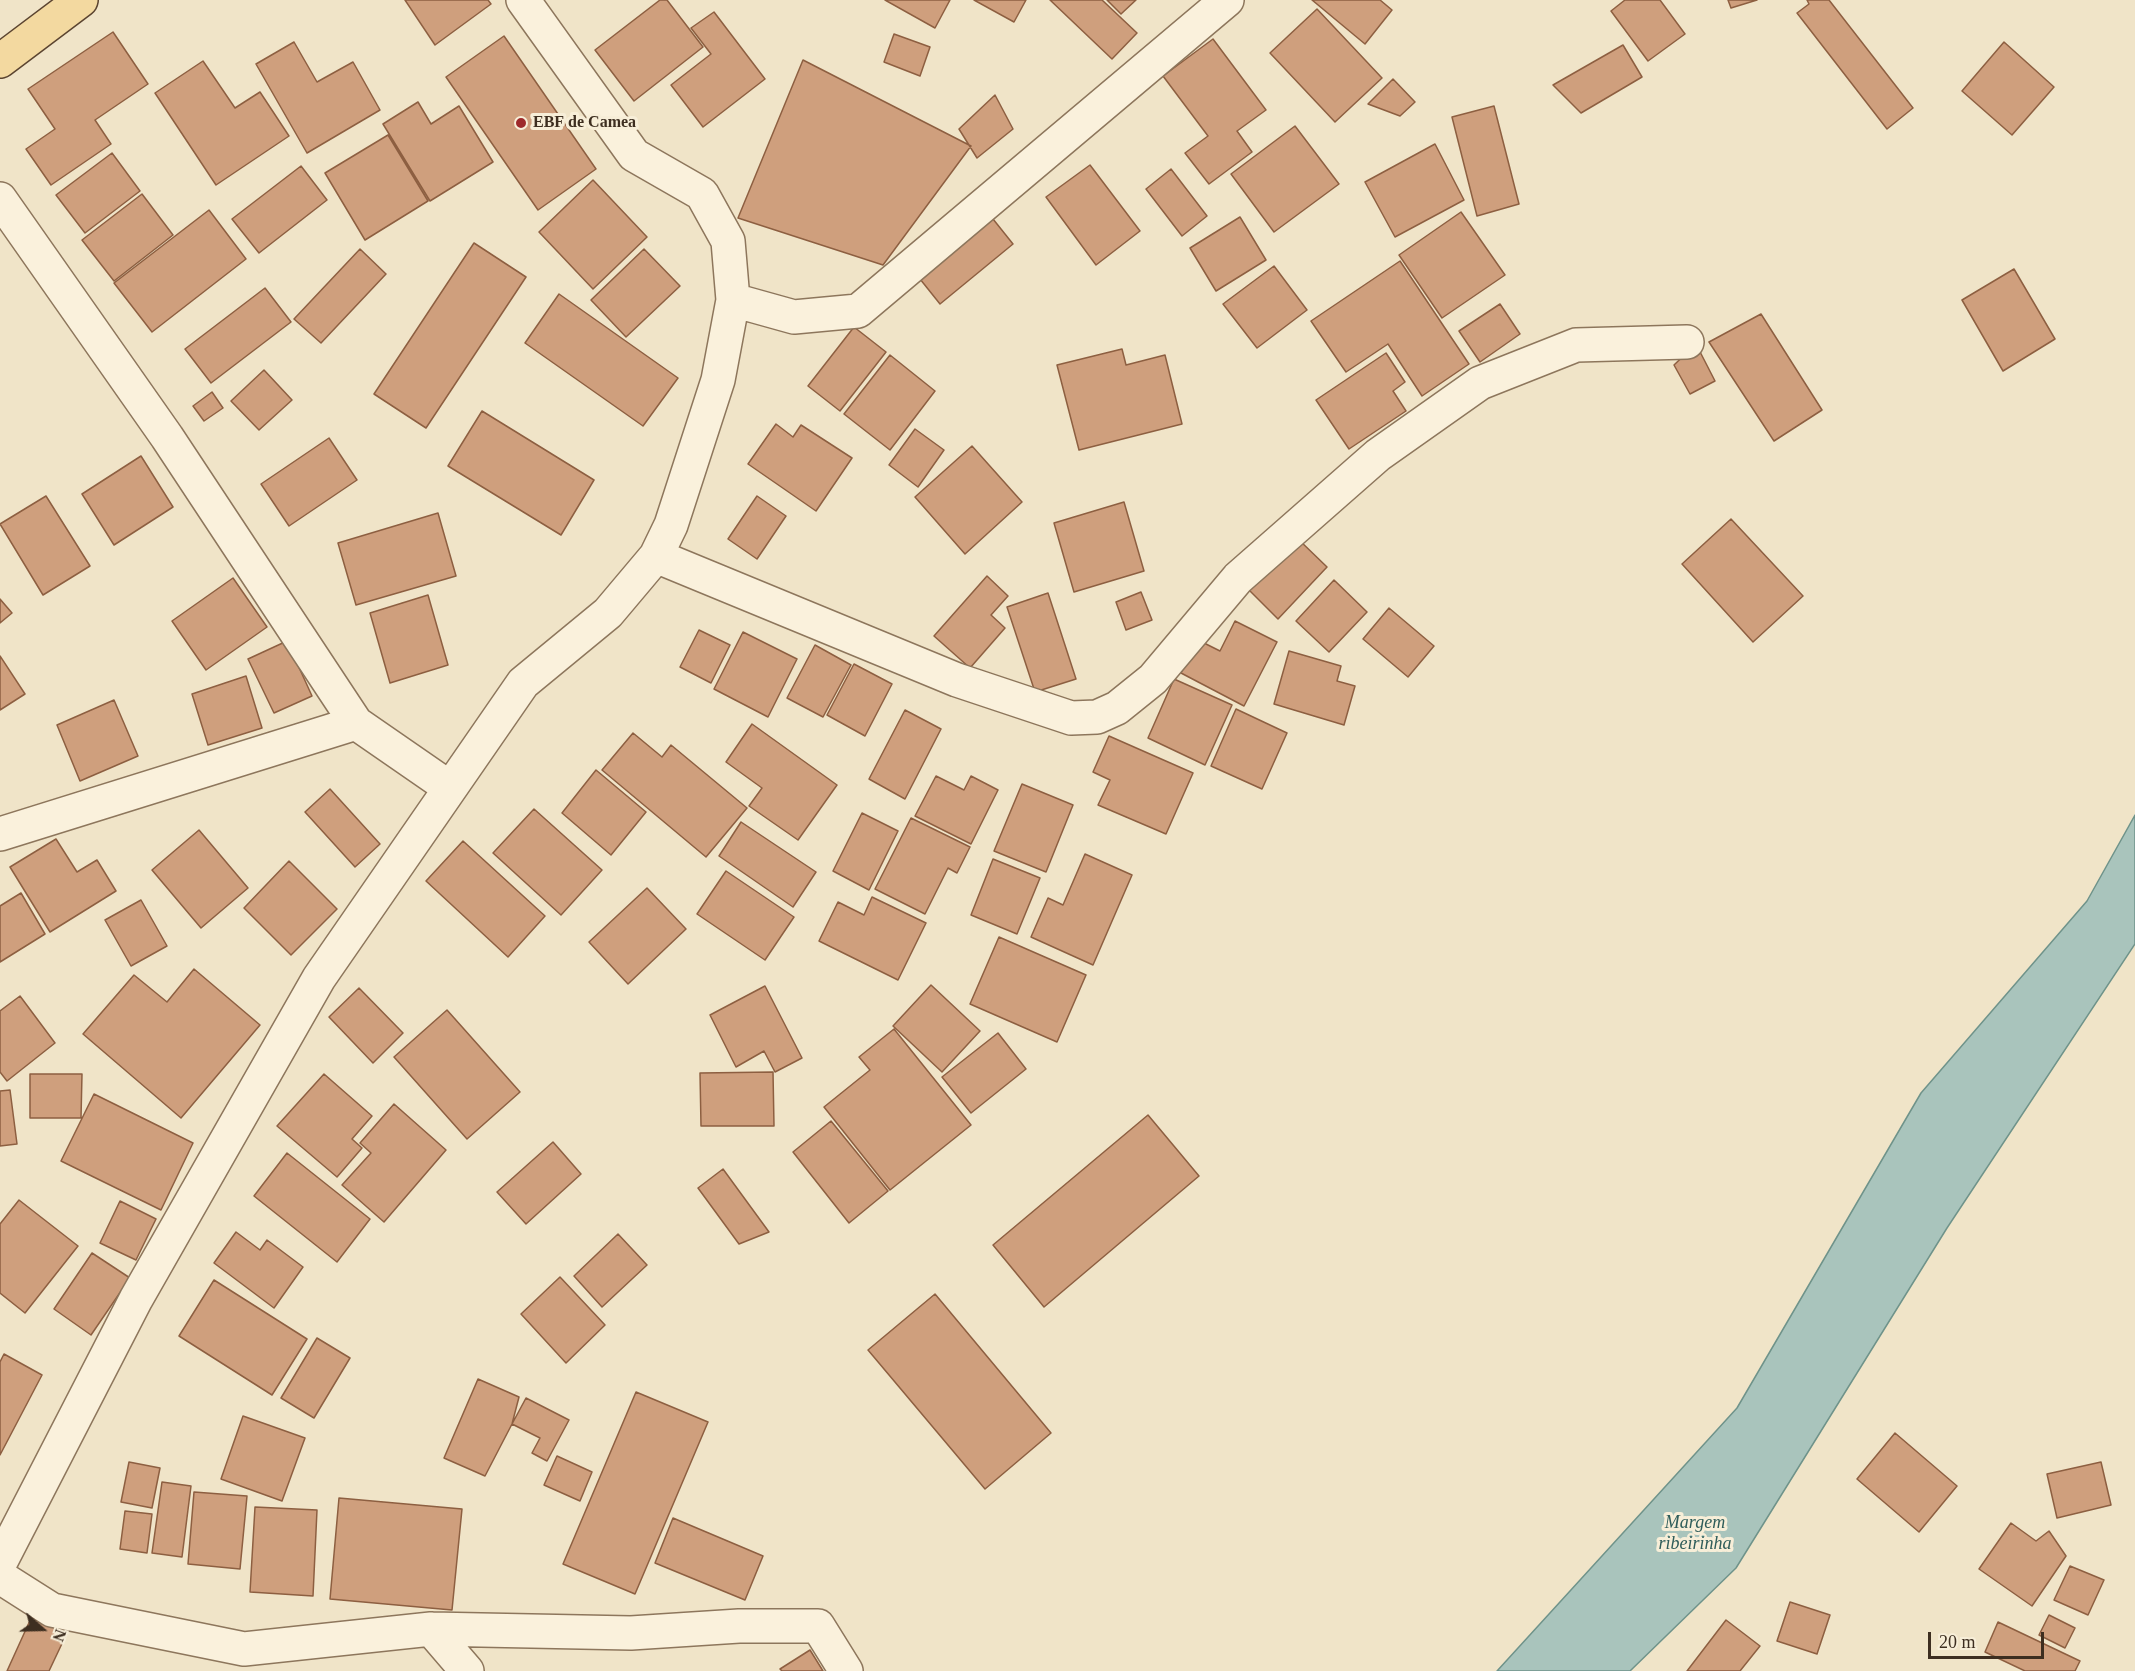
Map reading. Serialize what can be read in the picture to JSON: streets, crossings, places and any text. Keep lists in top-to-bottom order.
{
  "water": ["Margem ribeirinha"],
  "places": ["EBF de Camea"],
  "scale_bar": "20 m",
  "north": "right"
}
